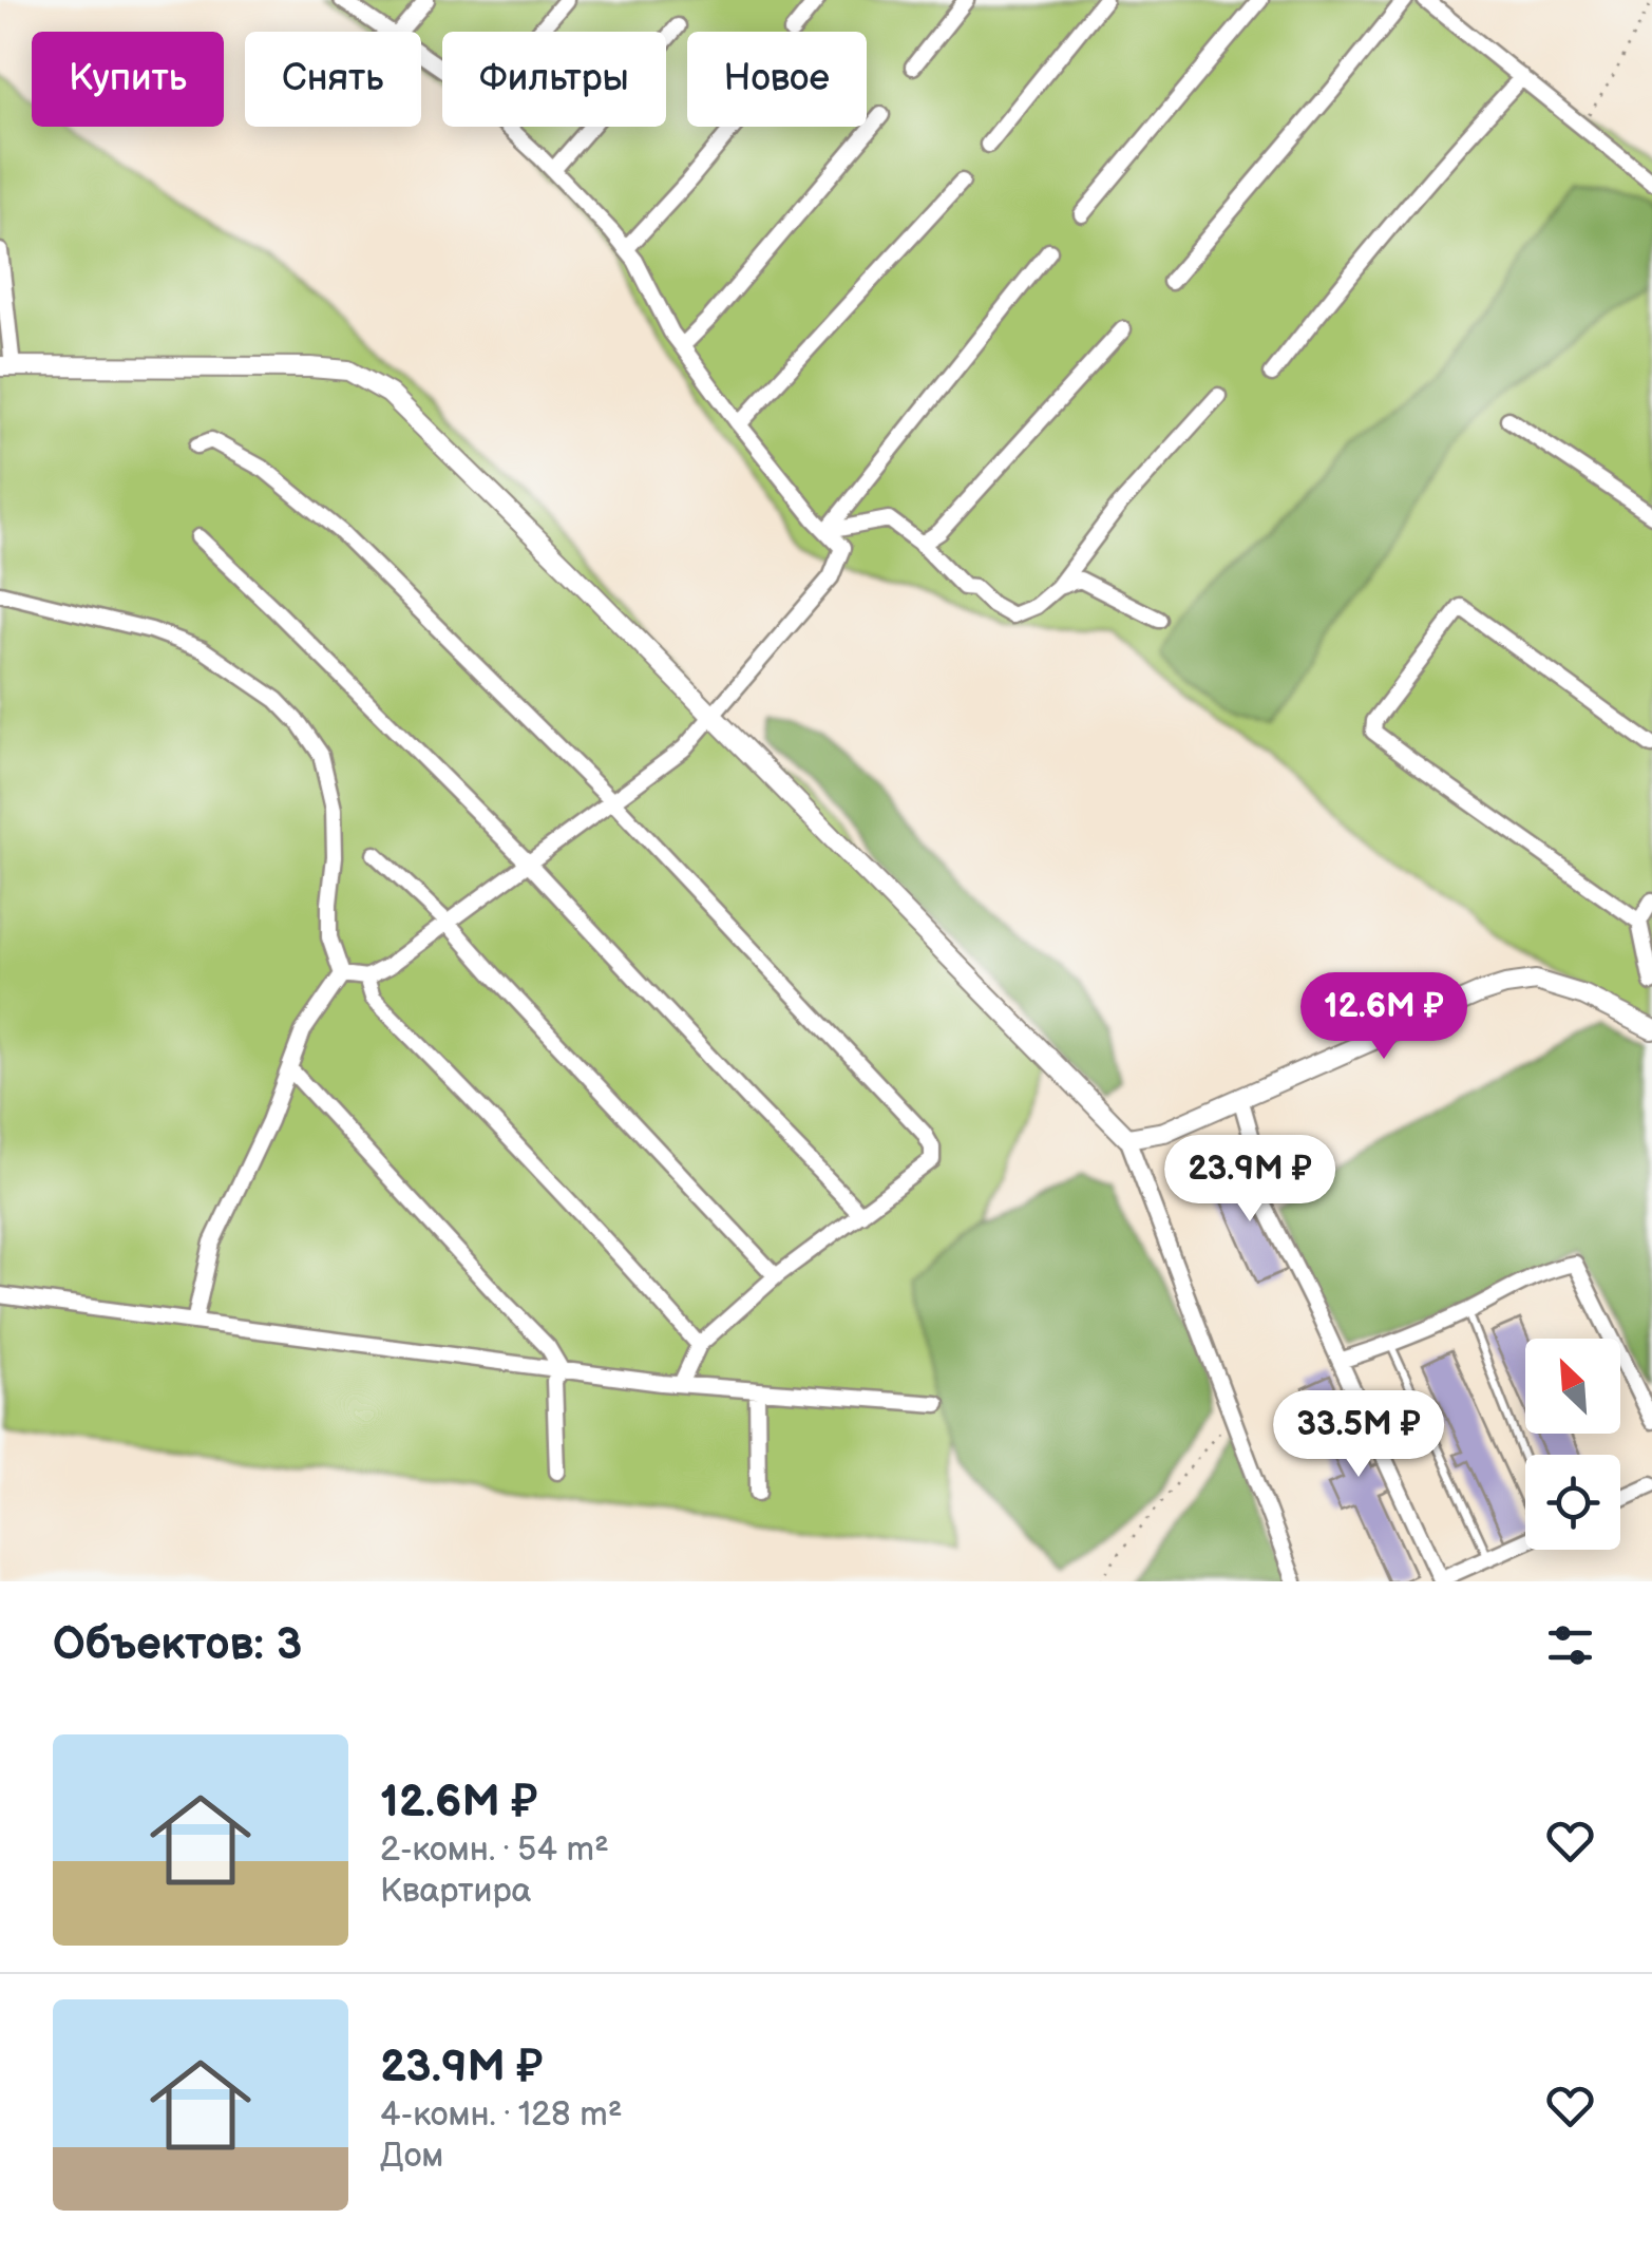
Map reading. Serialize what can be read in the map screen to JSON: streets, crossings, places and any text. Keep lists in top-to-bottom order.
{
  "north": "top left",
  "page": {
    "chip": [
      "Купить",
      "Снять",
      "Фильтры",
      "Новое"
    ],
    "price": ["12.6M ₽", "23.9M ₽", "33.5M ₽"],
    "heading": "Объектов: 3",
    "list": [
      {
        "name": "12.6M ₽",
        "note": "2-комн. · 54 m² · Квартира"
      },
      {
        "name": "23.9M ₽",
        "note": "4-комн. · 128 m² · Дом"
      }
    ]
  }
}
